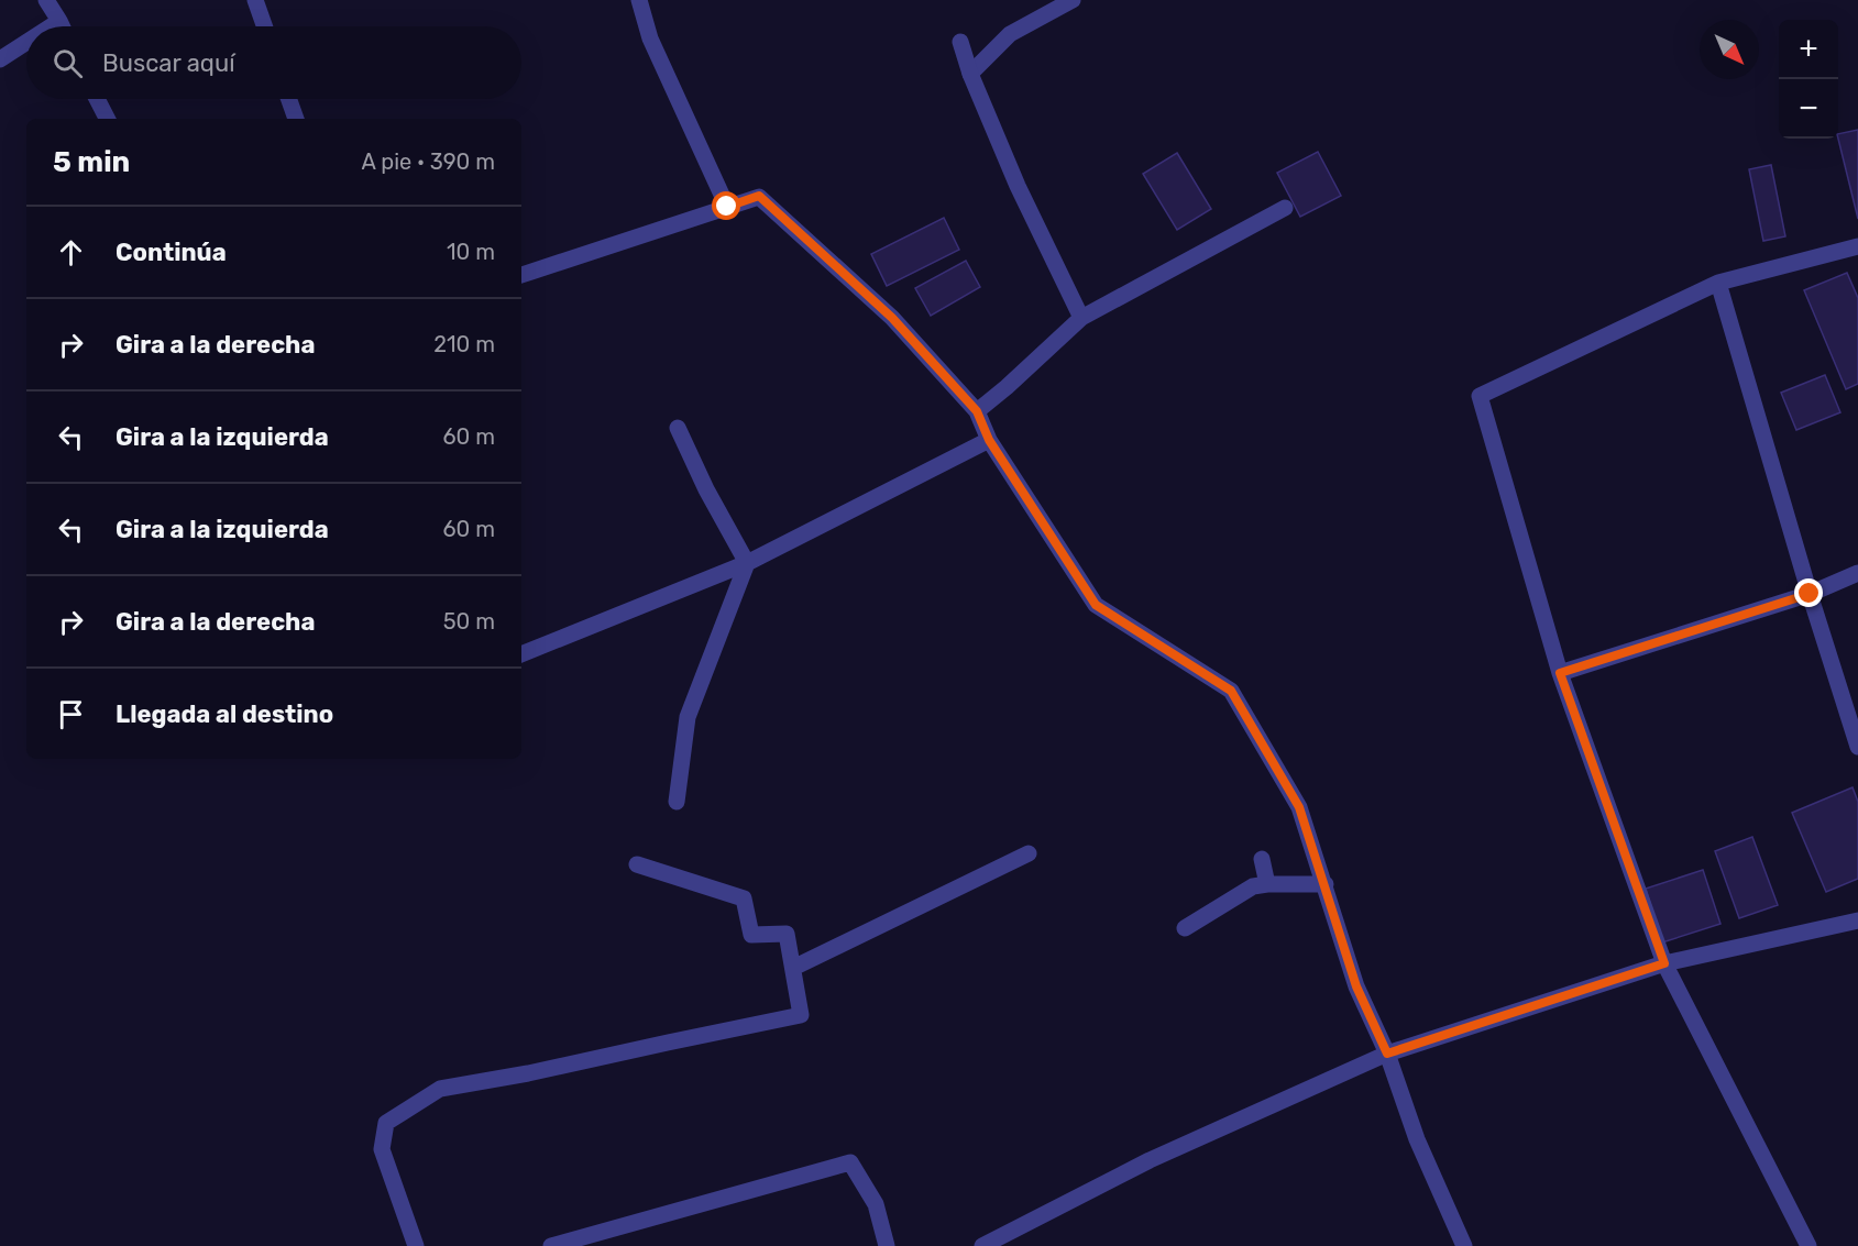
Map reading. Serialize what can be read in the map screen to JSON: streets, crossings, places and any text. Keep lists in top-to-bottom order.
{
  "north": "bottom right",
  "page": {
    "map_buttons": ["+", "−"],
    "search": "Buscar aquí",
    "heading": ["5 min", "A pie · 390 m"],
    "list": [
      ["Continúa", "10 m"],
      ["Gira a la derecha", "210 m"],
      ["Gira a la izquierda", "60 m"],
      ["Gira a la izquierda", "60 m"],
      ["Gira a la derecha", "50 m"],
      "Llegada al destino"
    ]
  }
}
